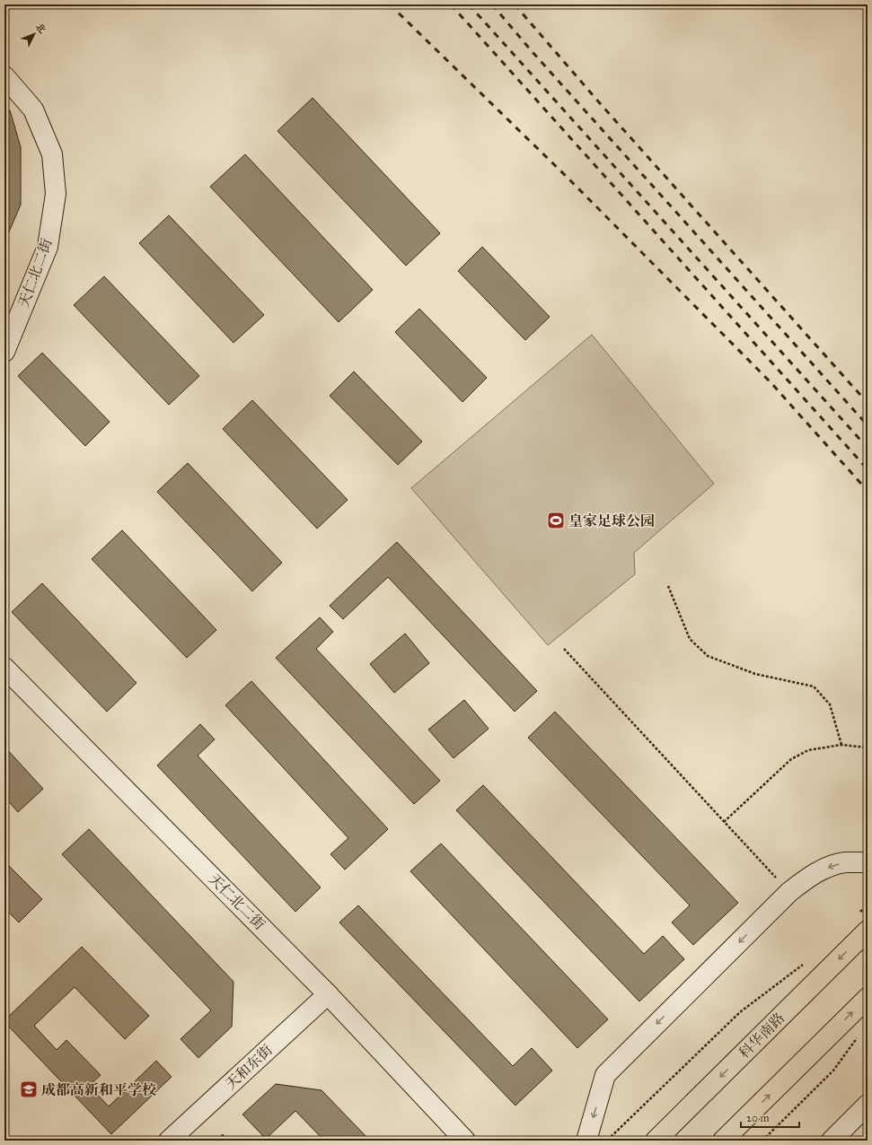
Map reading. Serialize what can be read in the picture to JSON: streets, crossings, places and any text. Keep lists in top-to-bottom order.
{
  "streets": {
    "highway": ["科华南路"],
    "street": ["天仁北二街", "天和东街"]
  },
  "crossings": [
    ["天仁北二街", "天和东街"]
  ],
  "places": {
    "sports": ["皇家足球公园"],
    "school or university": ["成都高新和平学校"]
  },
  "scale_bar": "20 m",
  "north": "top right"
}
